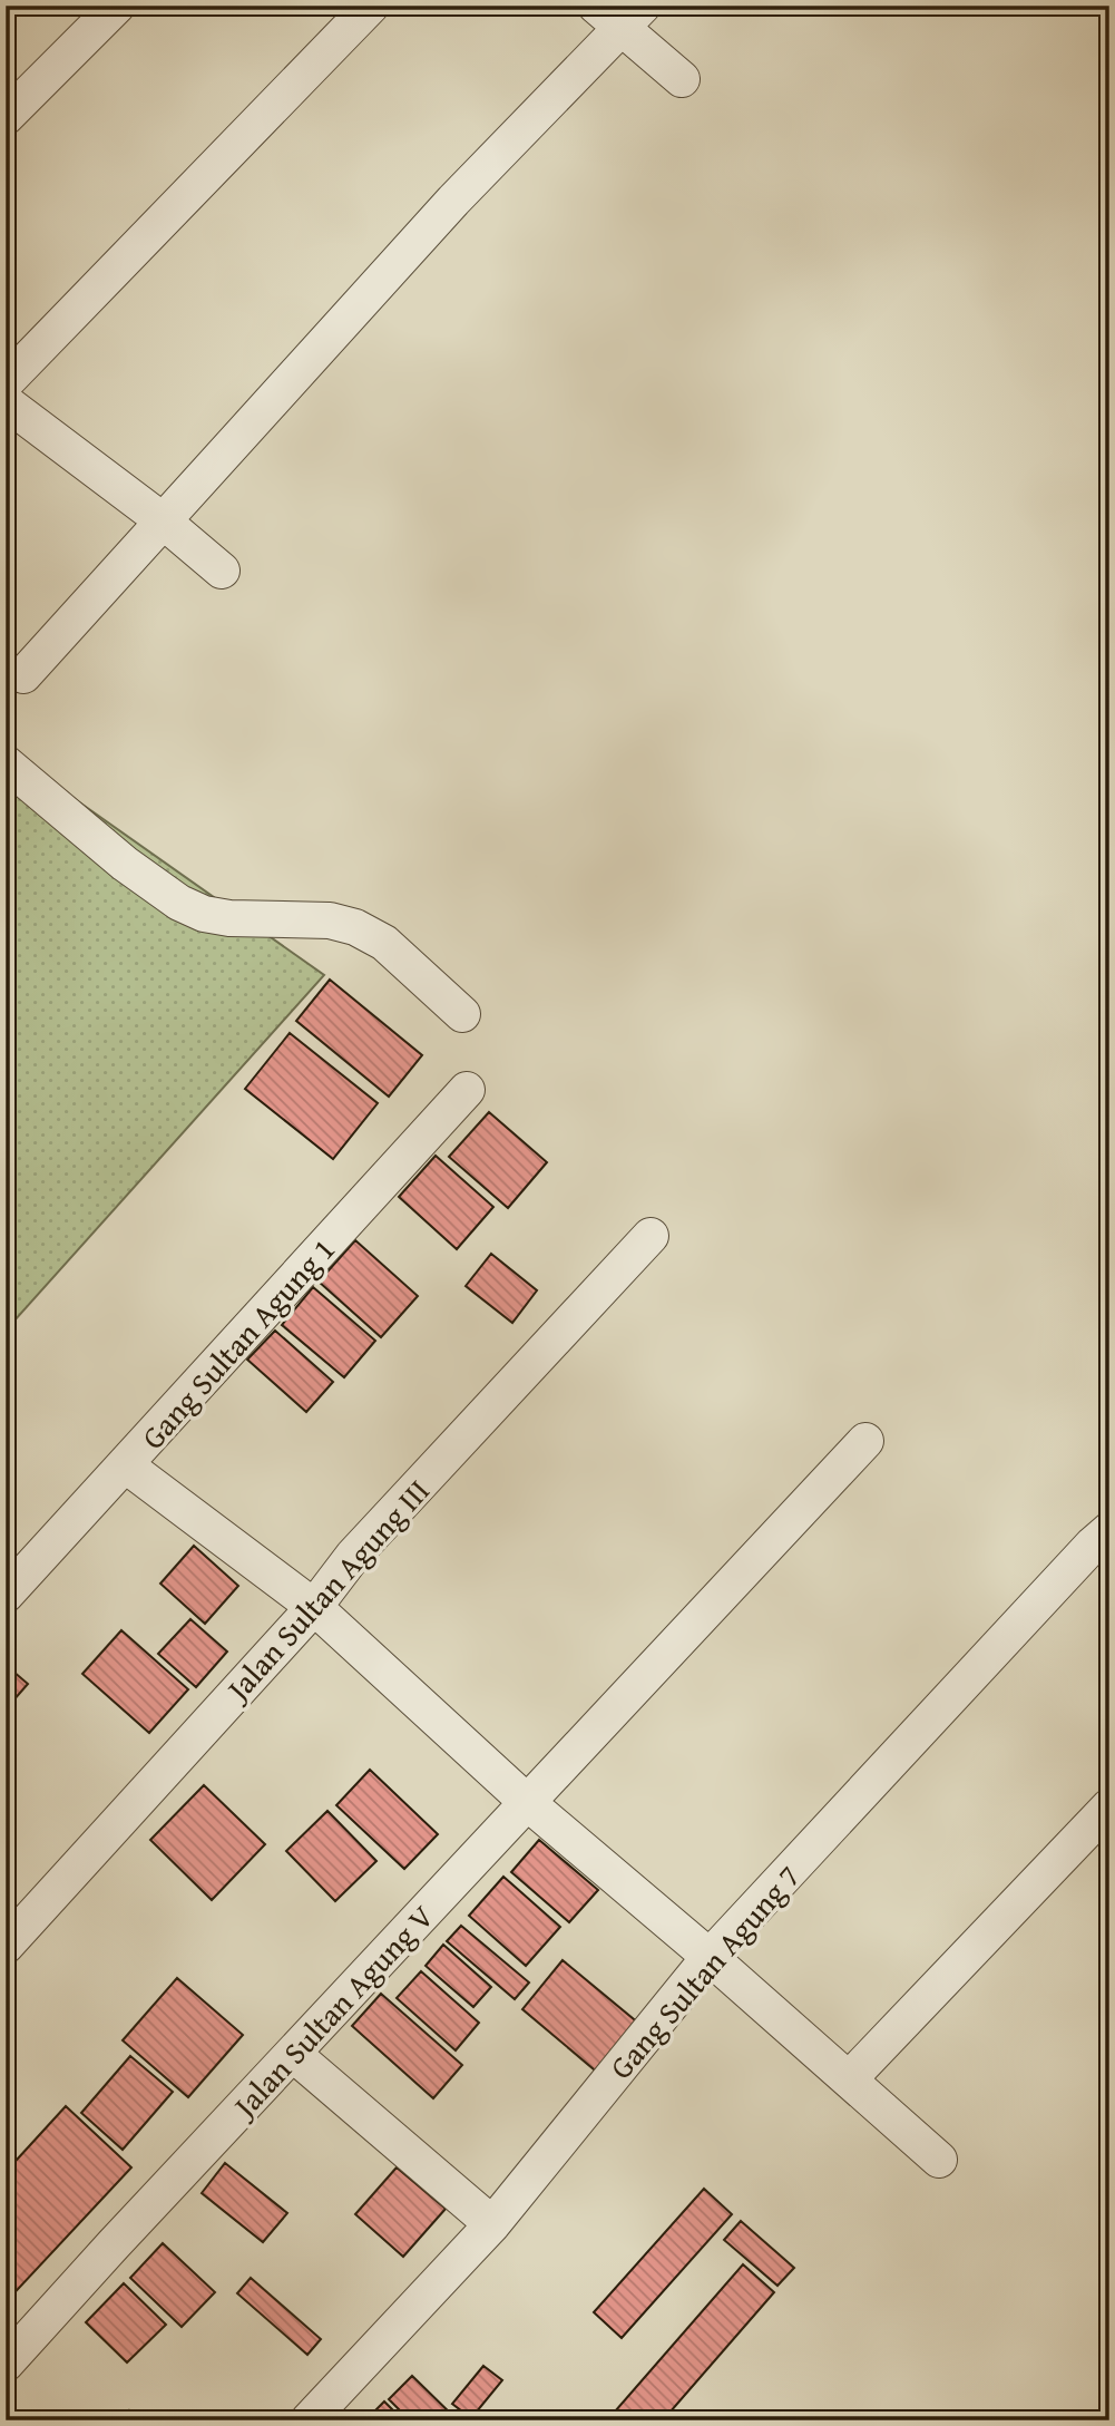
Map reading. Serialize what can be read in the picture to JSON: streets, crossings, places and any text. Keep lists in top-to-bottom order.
{
  "streets": {
    "street": [
      "Gang Sultan Agung 1",
      "Jalan Sultan Agung III",
      "Gang Sultan Agung 7",
      "Jalan Sultan Agung V"
    ]
  }
}
